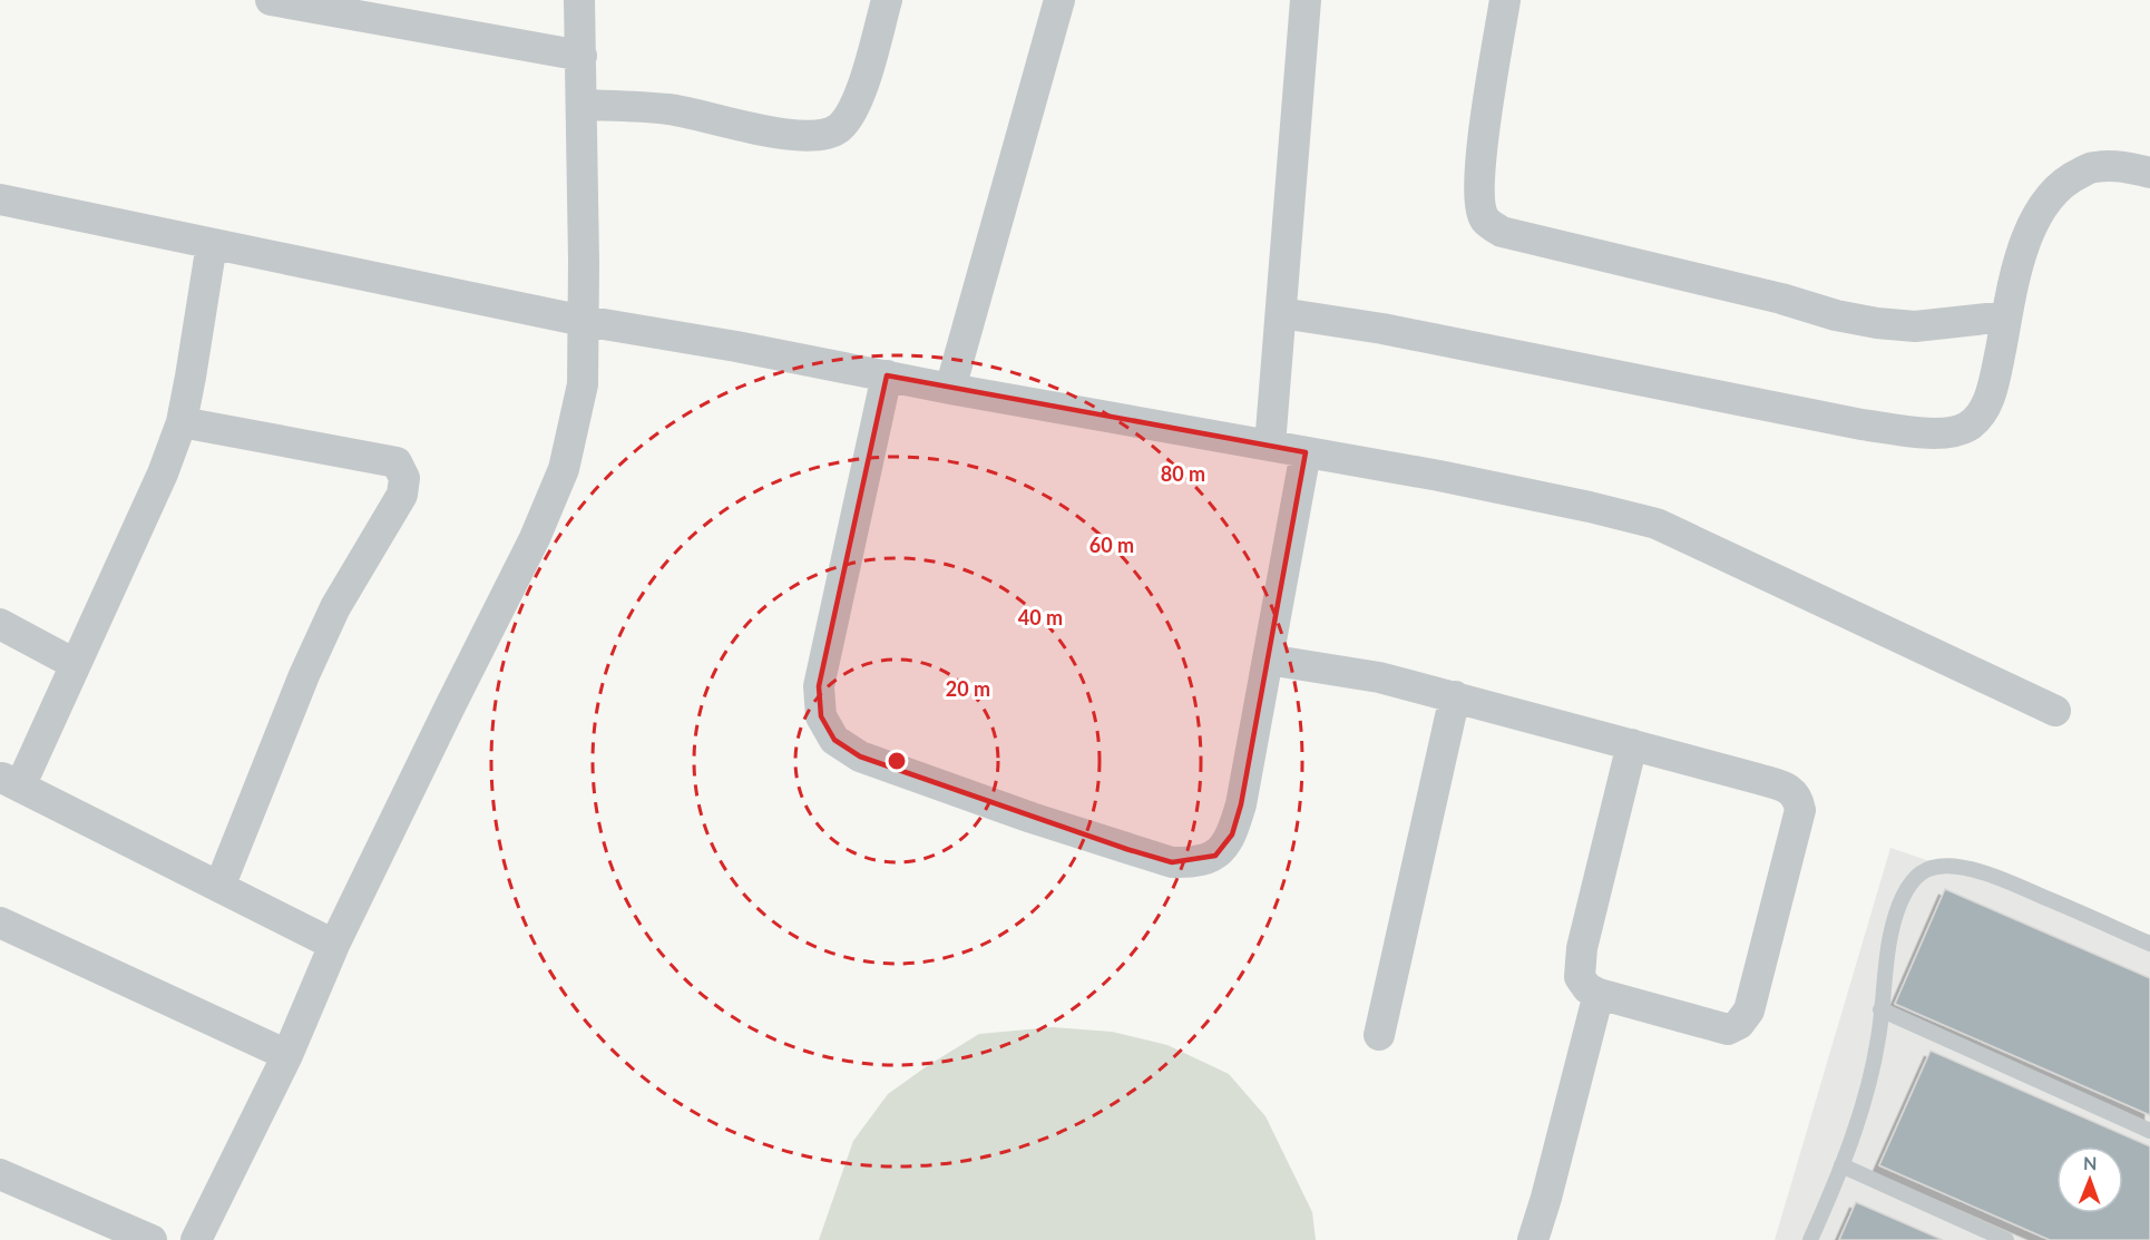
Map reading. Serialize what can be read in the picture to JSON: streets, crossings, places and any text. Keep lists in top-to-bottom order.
{
  "north": "top",
  "rings": [
    "80 m",
    "60 m",
    "40 m",
    "20 m"
  ]
}
